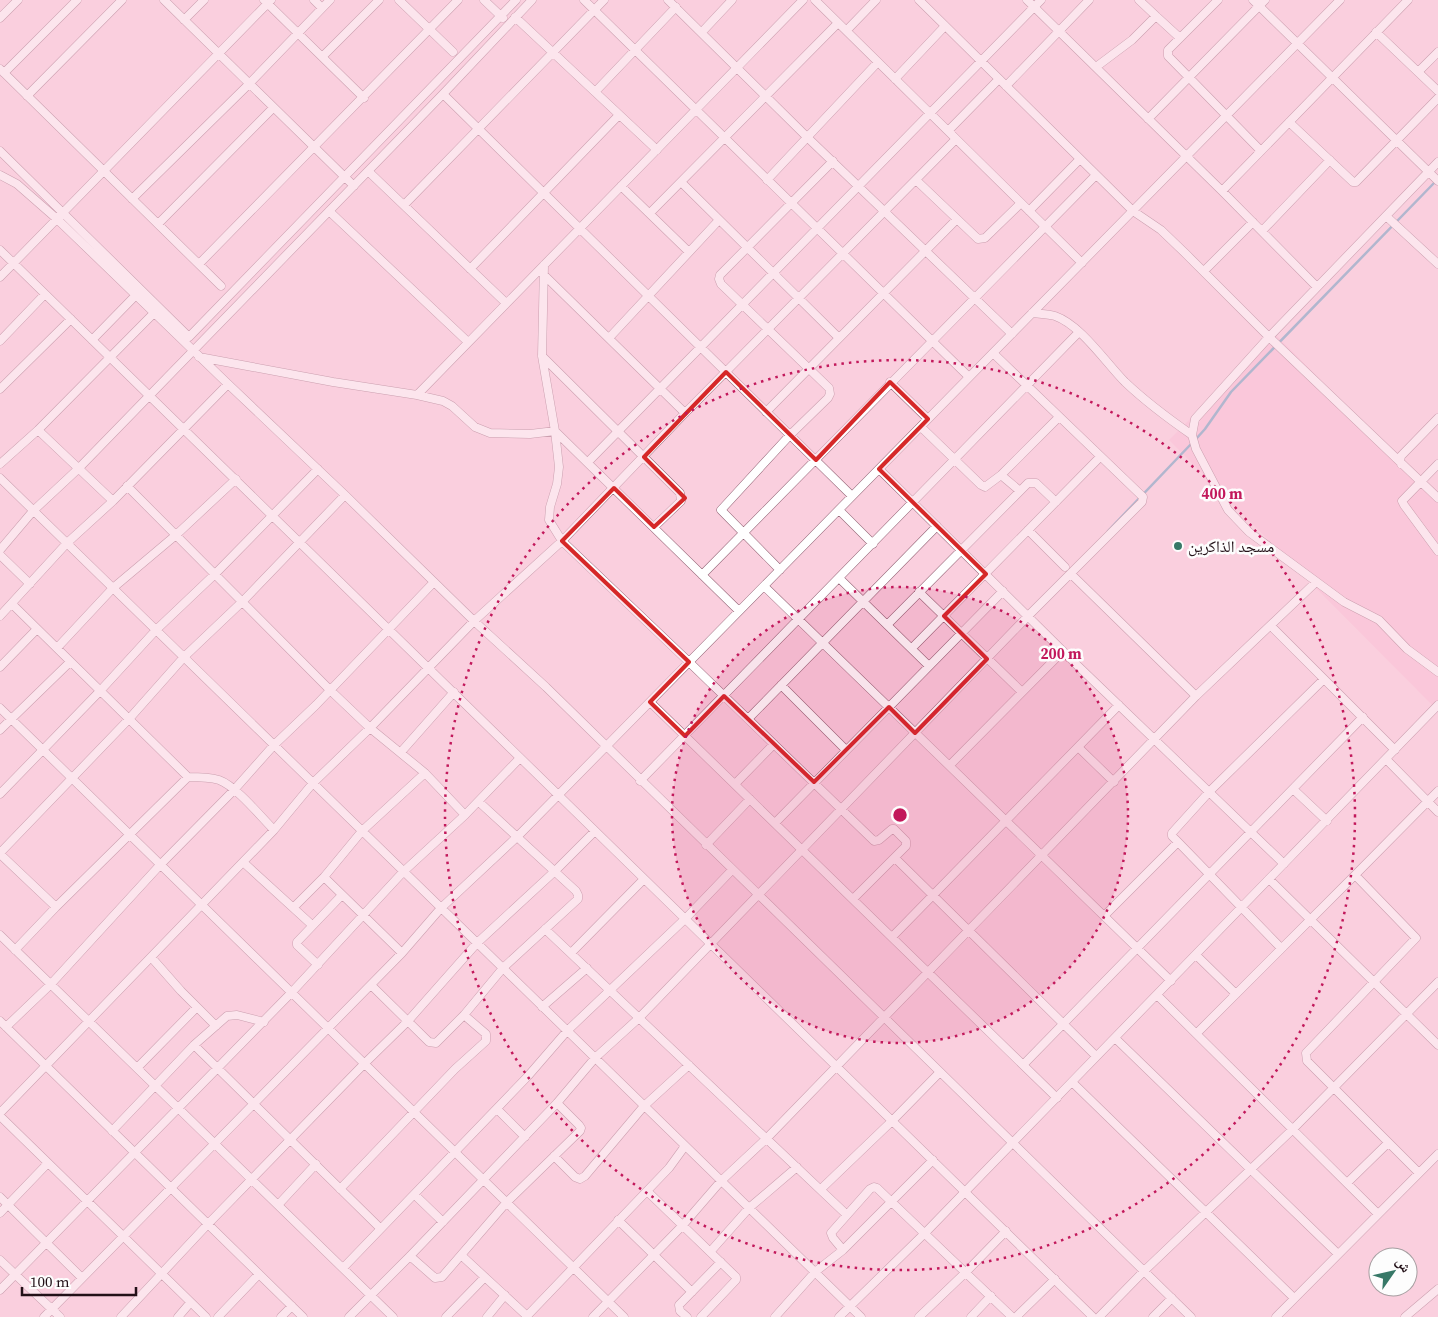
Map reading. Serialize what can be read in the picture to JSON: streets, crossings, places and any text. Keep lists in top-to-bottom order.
{
  "places": ["مسجد الذاكرين"],
  "scale_bar": "100 m",
  "north": "top right",
  "rings": ["400 m", "200 m"]
}
